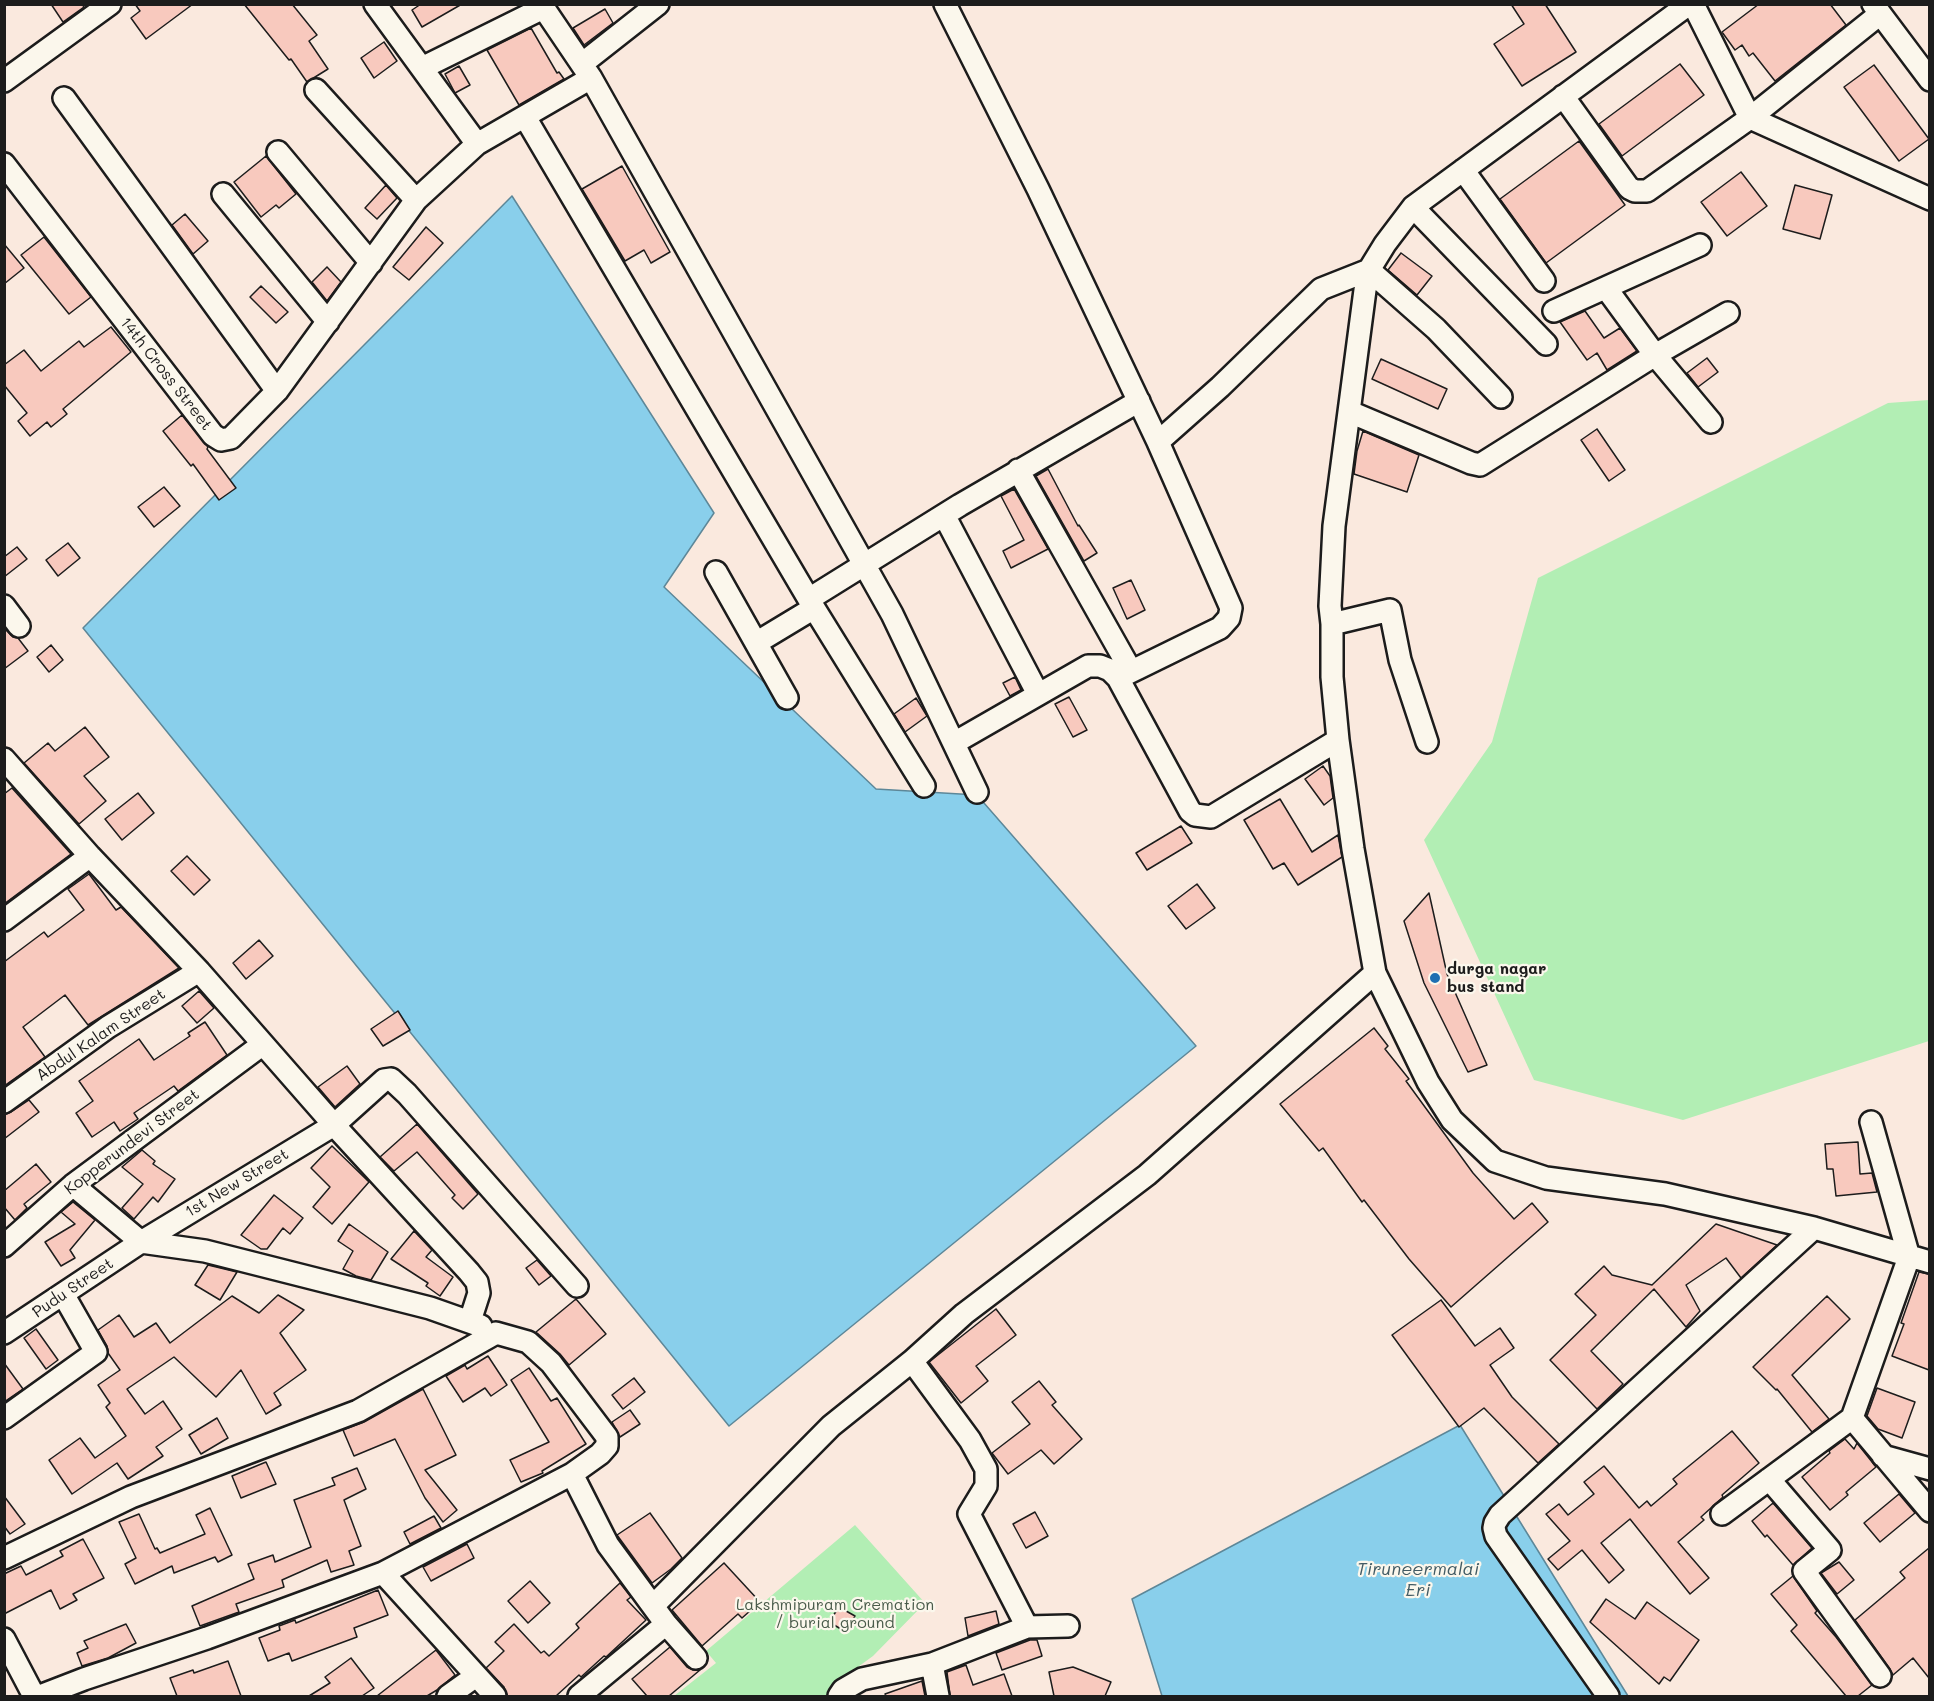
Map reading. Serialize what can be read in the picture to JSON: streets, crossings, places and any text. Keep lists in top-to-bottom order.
{
  "streets": {
    "street": [
      "14th Cross Street",
      "Abdul Kalam Street",
      "Kopperundevi Street",
      "1st New Street",
      "Pudu Street"
    ]
  },
  "crossings": [
    ["1st New Street", "Pudu Street"]
  ],
  "water": ["Tiruneermalai Eri"],
  "parks": ["Lakshmipuram Cremation / burial ground"],
  "places": ["durga nagar bus stand"]
}
